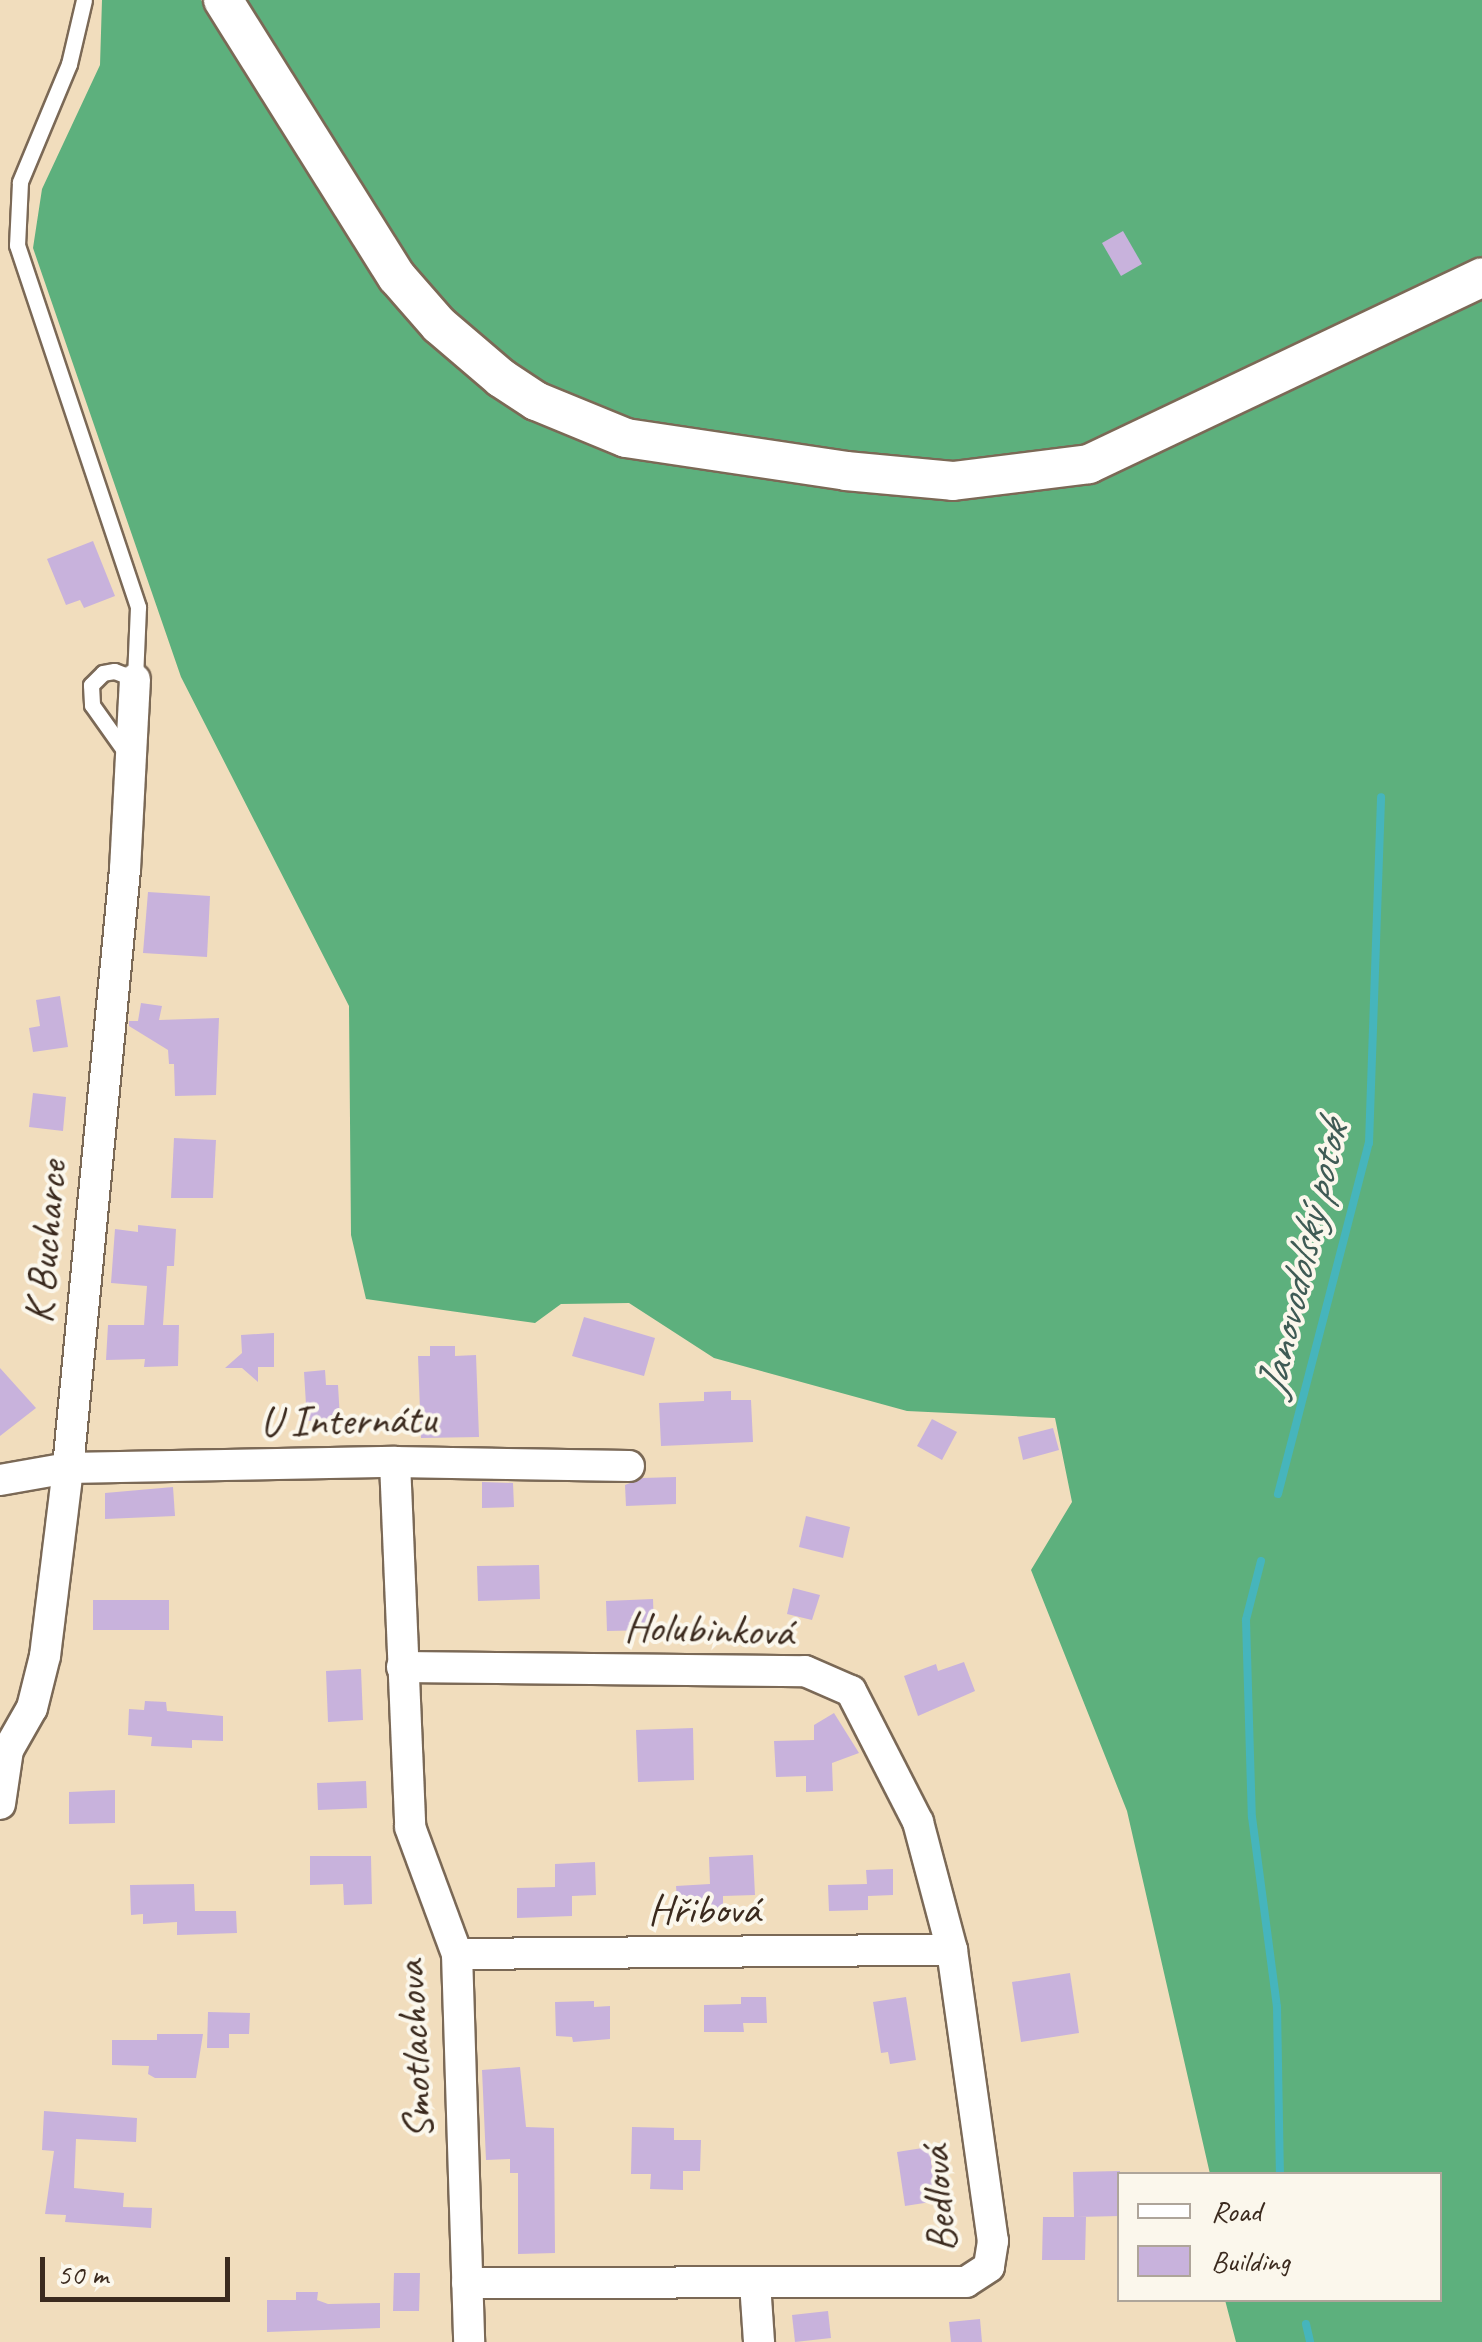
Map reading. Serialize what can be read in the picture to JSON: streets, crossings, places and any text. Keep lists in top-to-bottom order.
{
  "streets": {
    "street": [
      "K Bucharce",
      "U Internátu",
      "Holubinková",
      "Hřibová",
      "Smotlachova",
      "Bedlová"
    ]
  },
  "crossings": [
    ["K Bucharce", "U Internátu"],
    ["U Internátu", "Smotlachova"],
    ["Holubinková", "Hřibová"],
    ["Holubinková", "Smotlachova"],
    ["Holubinková", "Bedlová"],
    ["Hřibová", "Smotlachova"],
    ["Hřibová", "Bedlová"],
    ["Smotlachova", "Bedlová"]
  ],
  "water": ["Janovodolský potok"],
  "legend": ["Road", "Building"],
  "scale_bar": "50 m"
}
